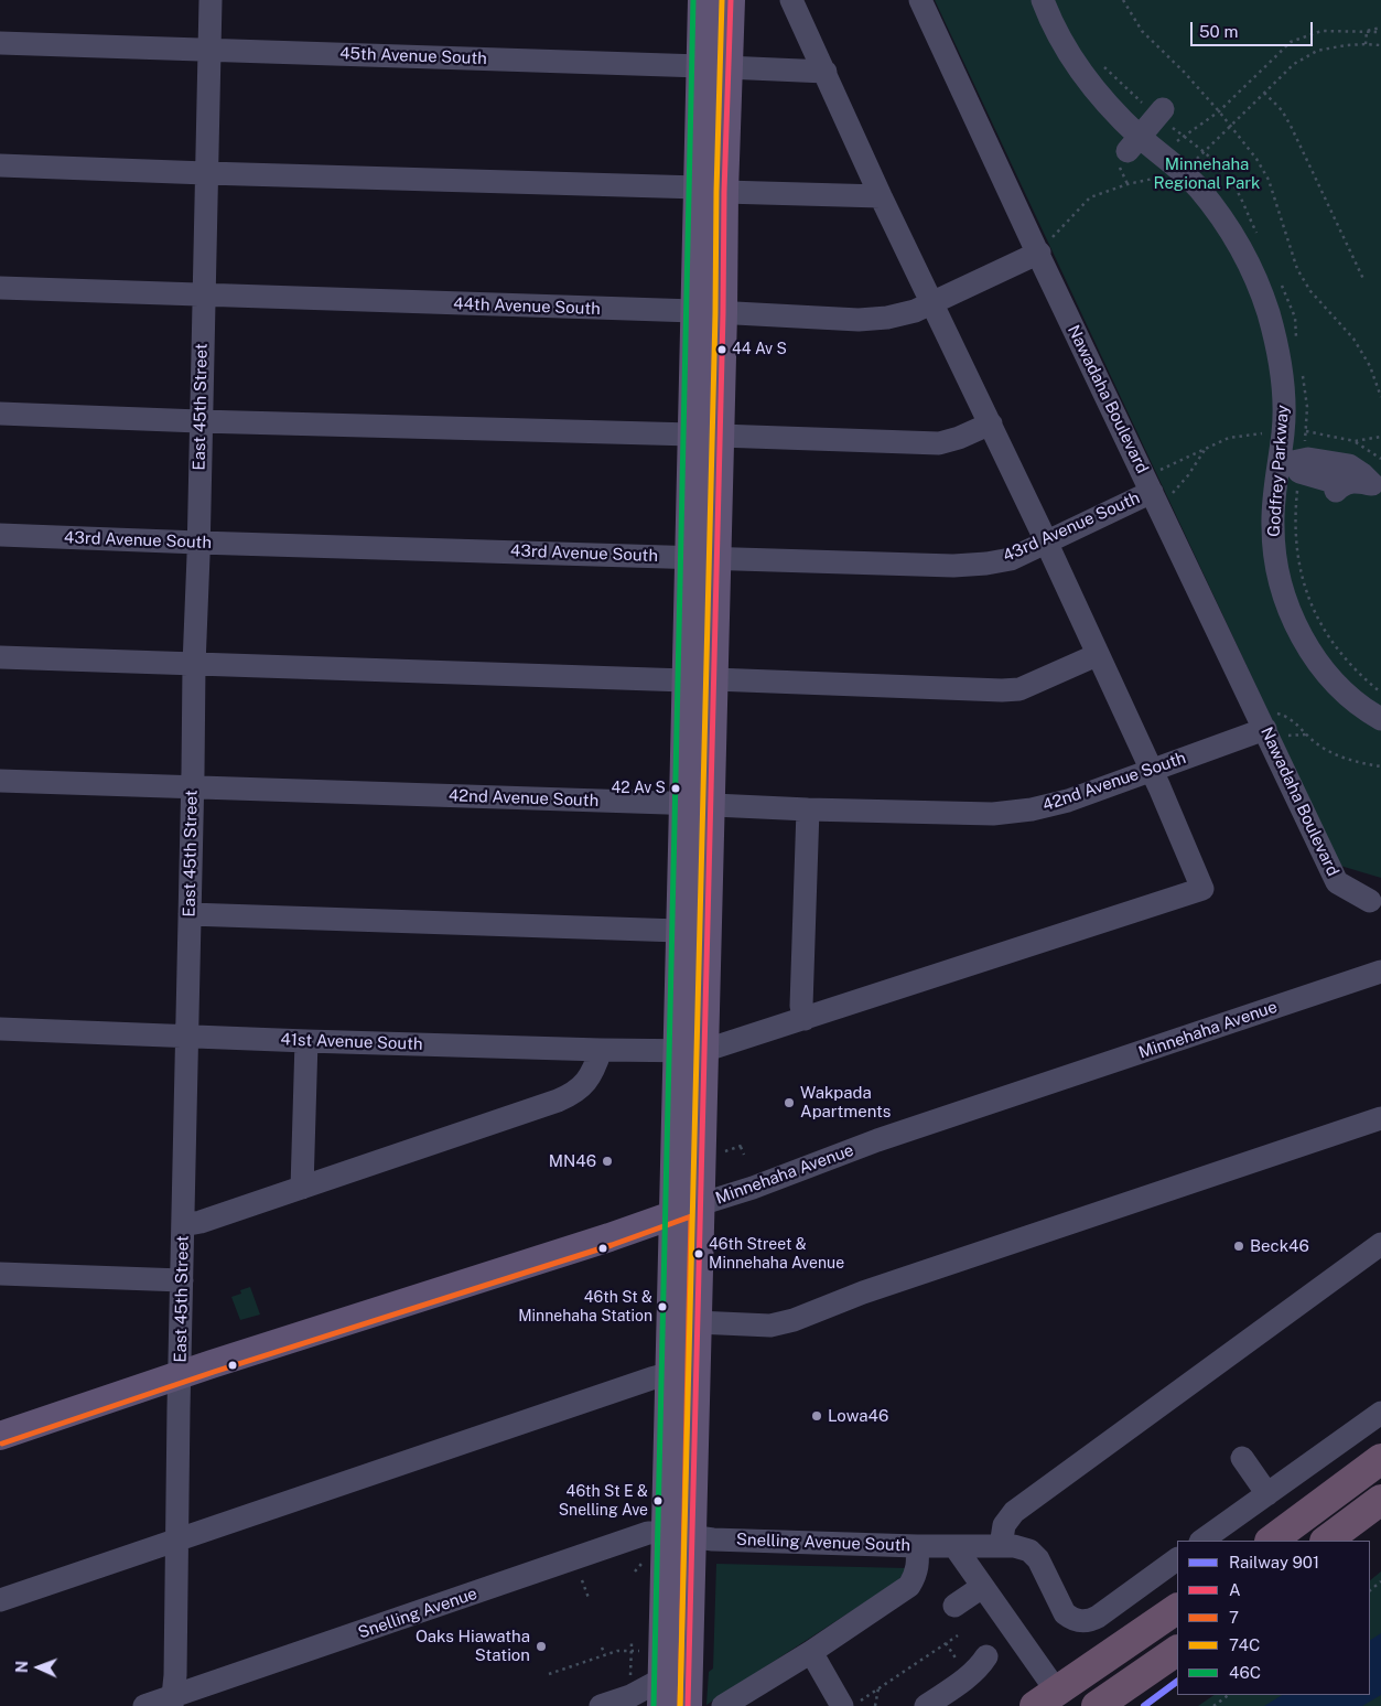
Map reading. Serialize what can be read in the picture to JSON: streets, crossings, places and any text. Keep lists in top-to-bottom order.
{
  "streets": {
    "main road": ["Minnehaha Avenue"],
    "street": [
      "45th Avenue South",
      "44th Avenue South",
      "Nawadaha Boulevard",
      "East 45th Street",
      "Godfrey Parkway",
      "43rd Avenue South",
      "42nd Avenue South",
      "41st Avenue South",
      "Snelling Avenue South",
      "Snelling Avenue"
    ]
  },
  "crossings": [
    ["45th Avenue South", "East 45th Street"],
    ["44th Avenue South", "Nawadaha Boulevard"],
    ["44th Avenue South", "East 45th Street"],
    ["Nawadaha Boulevard", "43rd Avenue South"],
    ["Nawadaha Boulevard", "42nd Avenue South"],
    ["East 45th Street", "43rd Avenue South"],
    ["East 45th Street", "42nd Avenue South"],
    ["East 45th Street", "Minnehaha Avenue"],
    ["East 45th Street", "41st Avenue South"],
    ["East 45th Street", "Snelling Avenue"],
    ["42nd Avenue South", "41st Avenue South"],
    ["Snelling Avenue South", "Snelling Avenue"]
  ],
  "parks": ["Minnehaha Regional Park"],
  "places": [
    "44 Av S",
    "42 Av S",
    "Wakpada Apartments",
    "MN46",
    "Beck46",
    "46th Street & Minnehaha Avenue",
    "46th St & Minnehaha Station",
    "Lowa46",
    "46th St E & Snelling Ave",
    "Oaks Hiawatha Station"
  ],
  "lines": [
    "transit line A",
    "transit line 74C",
    "transit line 46C",
    "transit line 7",
    "rail line 901"
  ],
  "legend": [
    "Railway 901",
    "A",
    "7",
    "74C",
    "46C"
  ],
  "scale_bar": "50 m",
  "north": "left"
}
